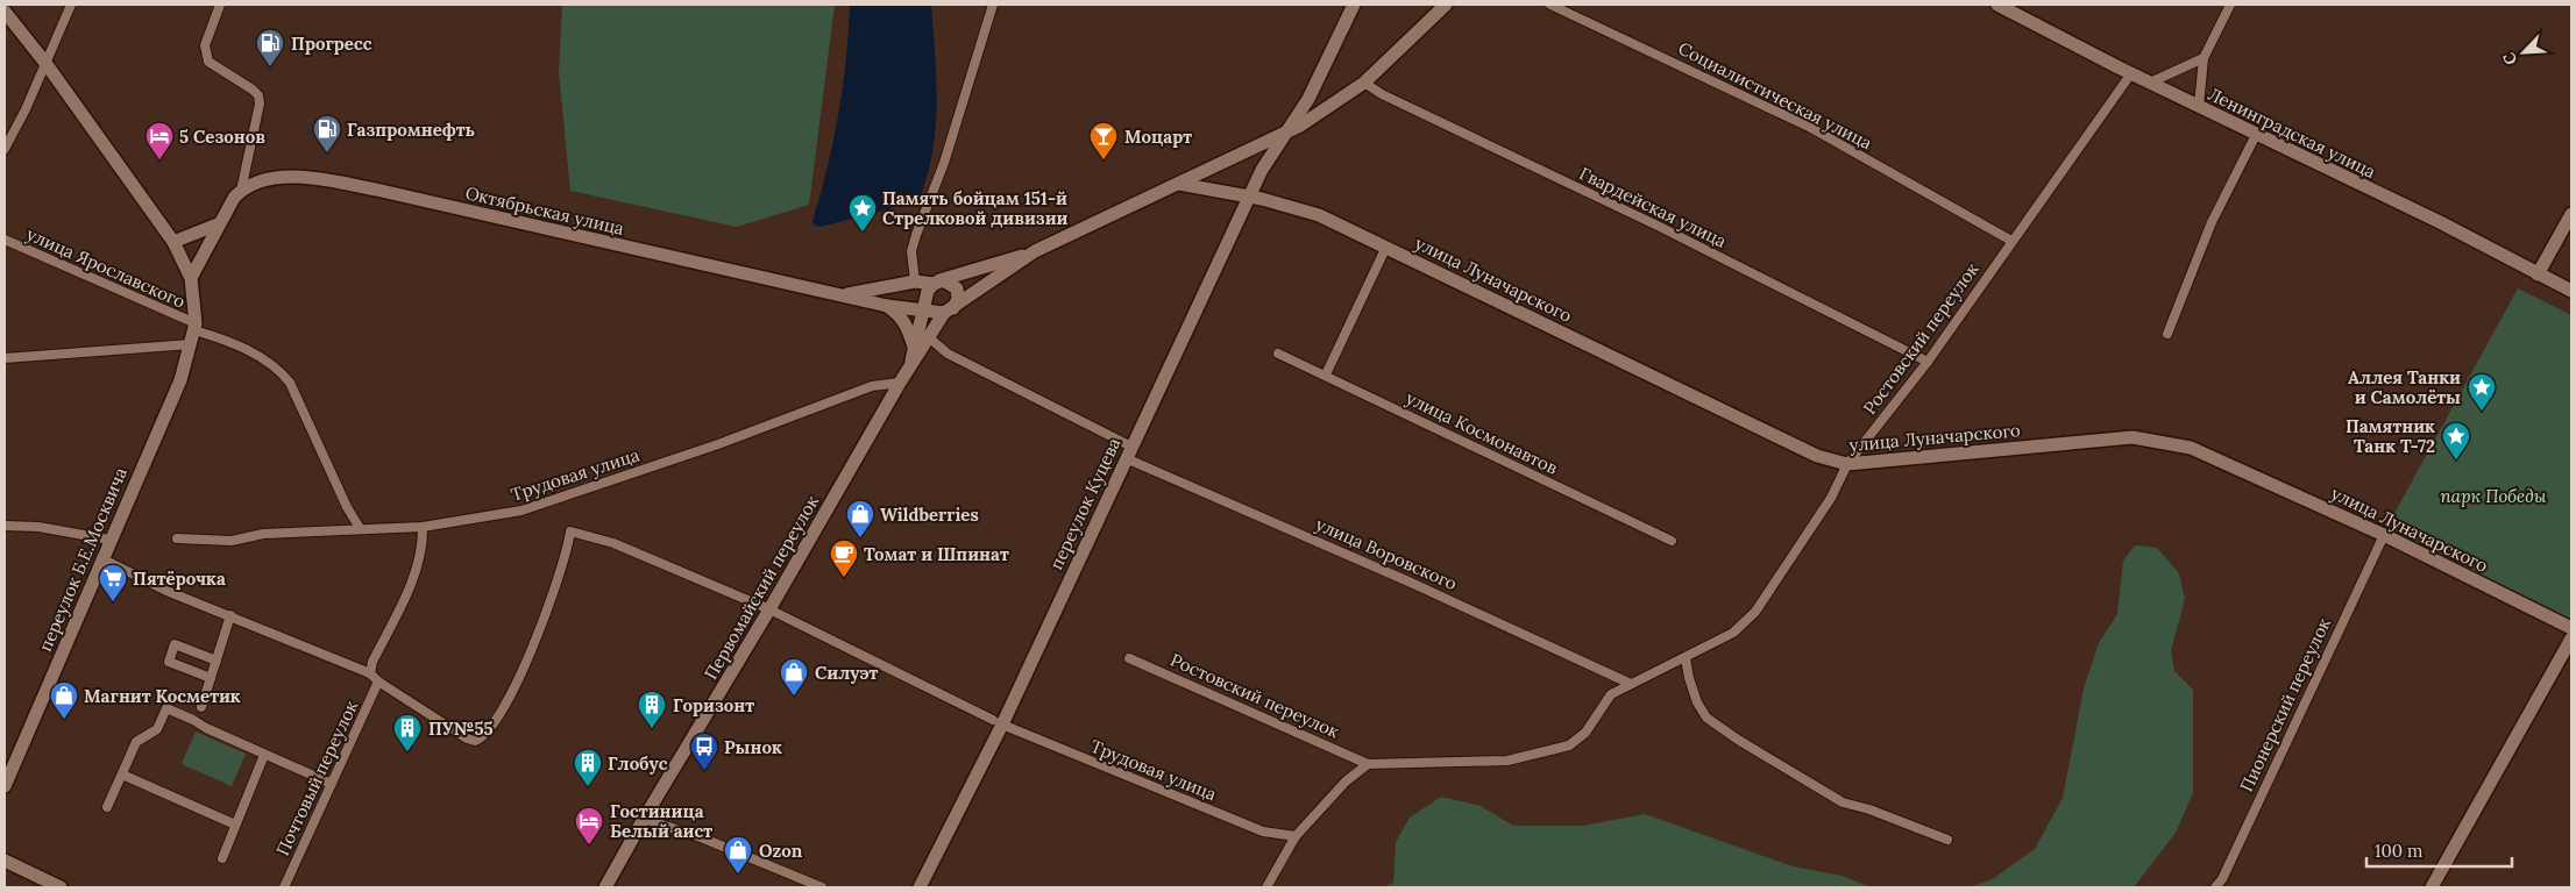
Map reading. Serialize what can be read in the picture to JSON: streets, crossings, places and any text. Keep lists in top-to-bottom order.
{
  "streets": {
    "street": [
      "Социалистическая улица",
      "Ленинградская улица",
      "Гвардейская улица",
      "Октябрьская улица",
      "улица Ярославского",
      "улица Луначарского",
      "Ростовский переулок",
      "улица Космонавтов",
      "Трудовая улица",
      "переулок Куцева",
      "улица Воровского",
      "переулок Б.Е.Москвича",
      "Первомайский переулок",
      "Пионерский переулок",
      "Почтовый переулок"
    ]
  },
  "crossings": [
    ["Социалистическая улица", "Ростовский переулок"],
    ["Ленинградская улица", "Ростовский переулок"],
    ["Гвардейская улица", "Ростовский переулок"],
    ["Гвардейская улица", "переулок Куцева"],
    ["Октябрьская улица", "Первомайский переулок"],
    ["улица Ярославского", "Трудовая улица"],
    ["улица Ярославского", "переулок Б.Е.Москвича"],
    ["улица Луначарского", "Ростовский переулок"],
    ["улица Луначарского", "переулок Куцева"],
    ["улица Луначарского", "Первомайский переулок"],
    ["улица Луначарского", "Пионерский переулок"],
    ["Ростовский переулок", "улица Воровского"],
    ["Трудовая улица", "переулок Куцева"],
    ["Трудовая улица", "Первомайский переулок"],
    ["Трудовая улица", "Почтовый переулок"],
    ["переулок Куцева", "улица Воровского"],
    ["переулок Куцева", "Первомайский переулок"],
    ["улица Воровского", "Первомайский переулок"]
  ],
  "parks": ["парк Победы"],
  "places": {
    "fuel station": ["Прогресс", "Газпромнефть"],
    "hotel": ["5 Сезонов", "Гостиница Белый аист"],
    "bar": ["Моцарт"],
    "place": ["Память бойцам 151-й Стрелковой дивизии", "Аллея Танки и Самолёты", "Памятник Танк Т-72"],
    "shop": [
      "Wildberries",
      "Силуэт",
      "Магнит Косметик",
      "Ozon"
    ],
    "cafe": ["Томат и Шпинат"],
    "supermarket": ["Пятёрочка"],
    "building": ["Горизонт", "ПУ№55", "Глобус"],
    "bus stop": ["Рынок"]
  },
  "scale_bar": "100 m",
  "north": "bottom left"
}
